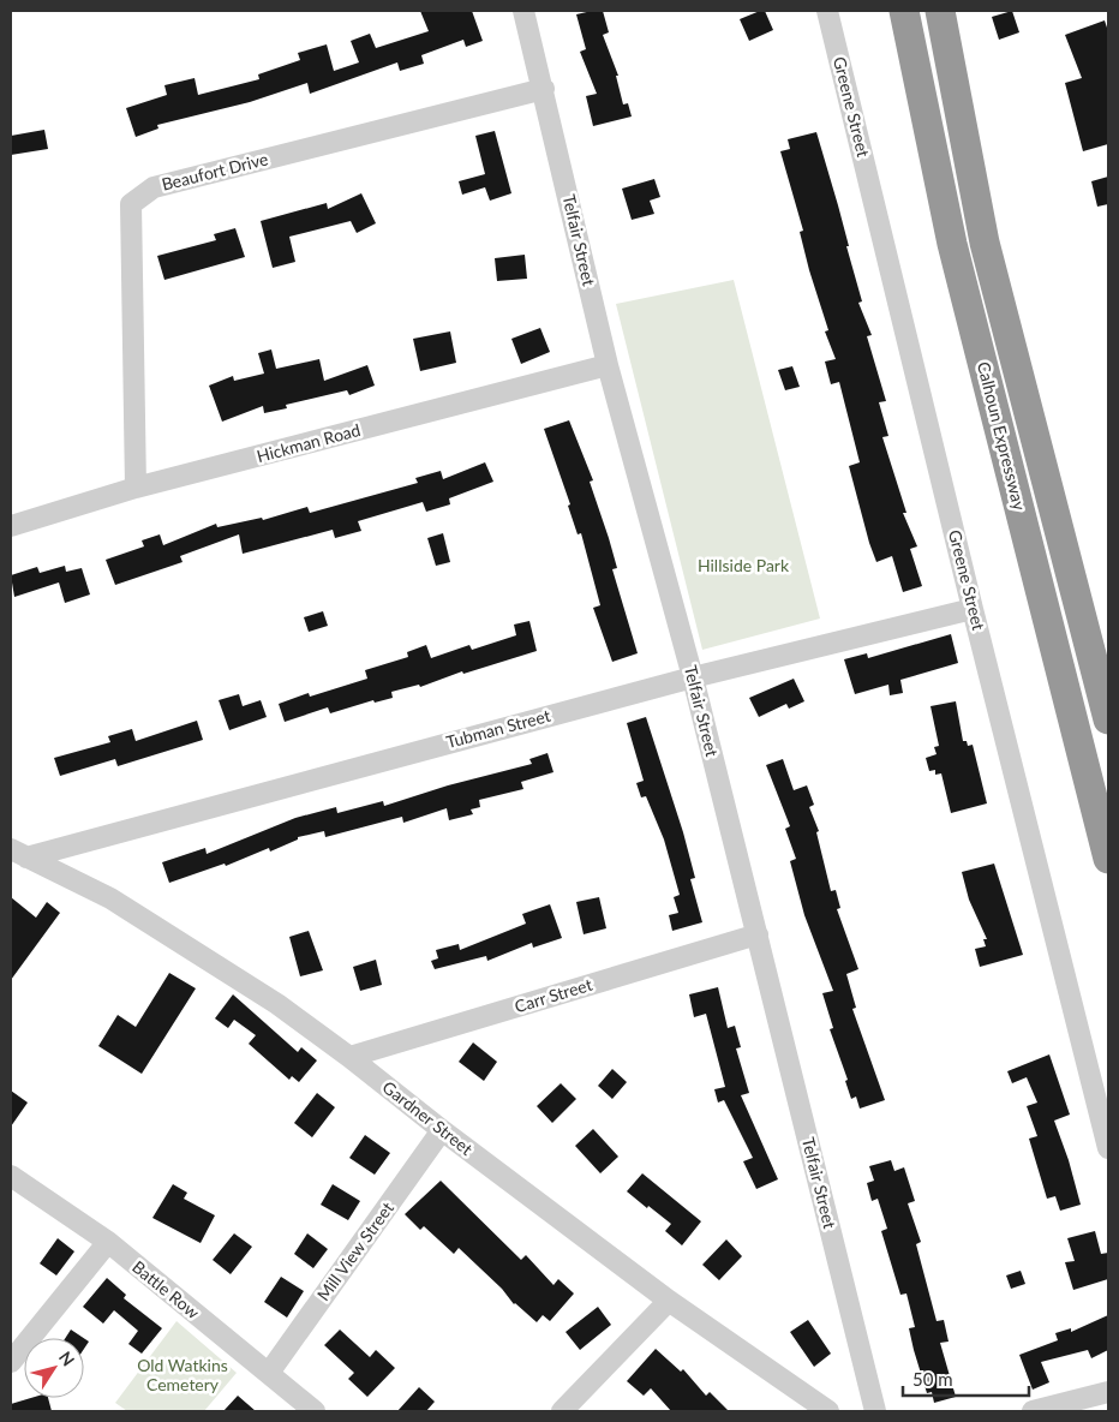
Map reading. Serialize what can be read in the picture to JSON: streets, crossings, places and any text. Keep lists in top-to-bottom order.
{
  "streets": {
    "highway": ["Calhoun Expressway"],
    "street": [
      "Greene Street",
      "Beaufort Drive",
      "Telfair Street",
      "Hickman Road",
      "Tubman Street",
      "Carr Street",
      "Gardner Street",
      "Mill View Street",
      "Battle Row"
    ]
  },
  "crossings": [
    ["Greene Street", "Tubman Street"],
    ["Beaufort Drive", "Telfair Street"],
    ["Beaufort Drive", "Hickman Road"],
    ["Telfair Street", "Hickman Road"],
    ["Telfair Street", "Tubman Street"],
    ["Telfair Street", "Carr Street"],
    ["Tubman Street", "Gardner Street"],
    ["Carr Street", "Gardner Street"],
    ["Gardner Street", "Mill View Street"],
    ["Mill View Street", "Battle Row"]
  ],
  "parks": ["Hillside Park", "Old Watkins Cemetery"],
  "scale_bar": "50 m",
  "north": "top right"
}
